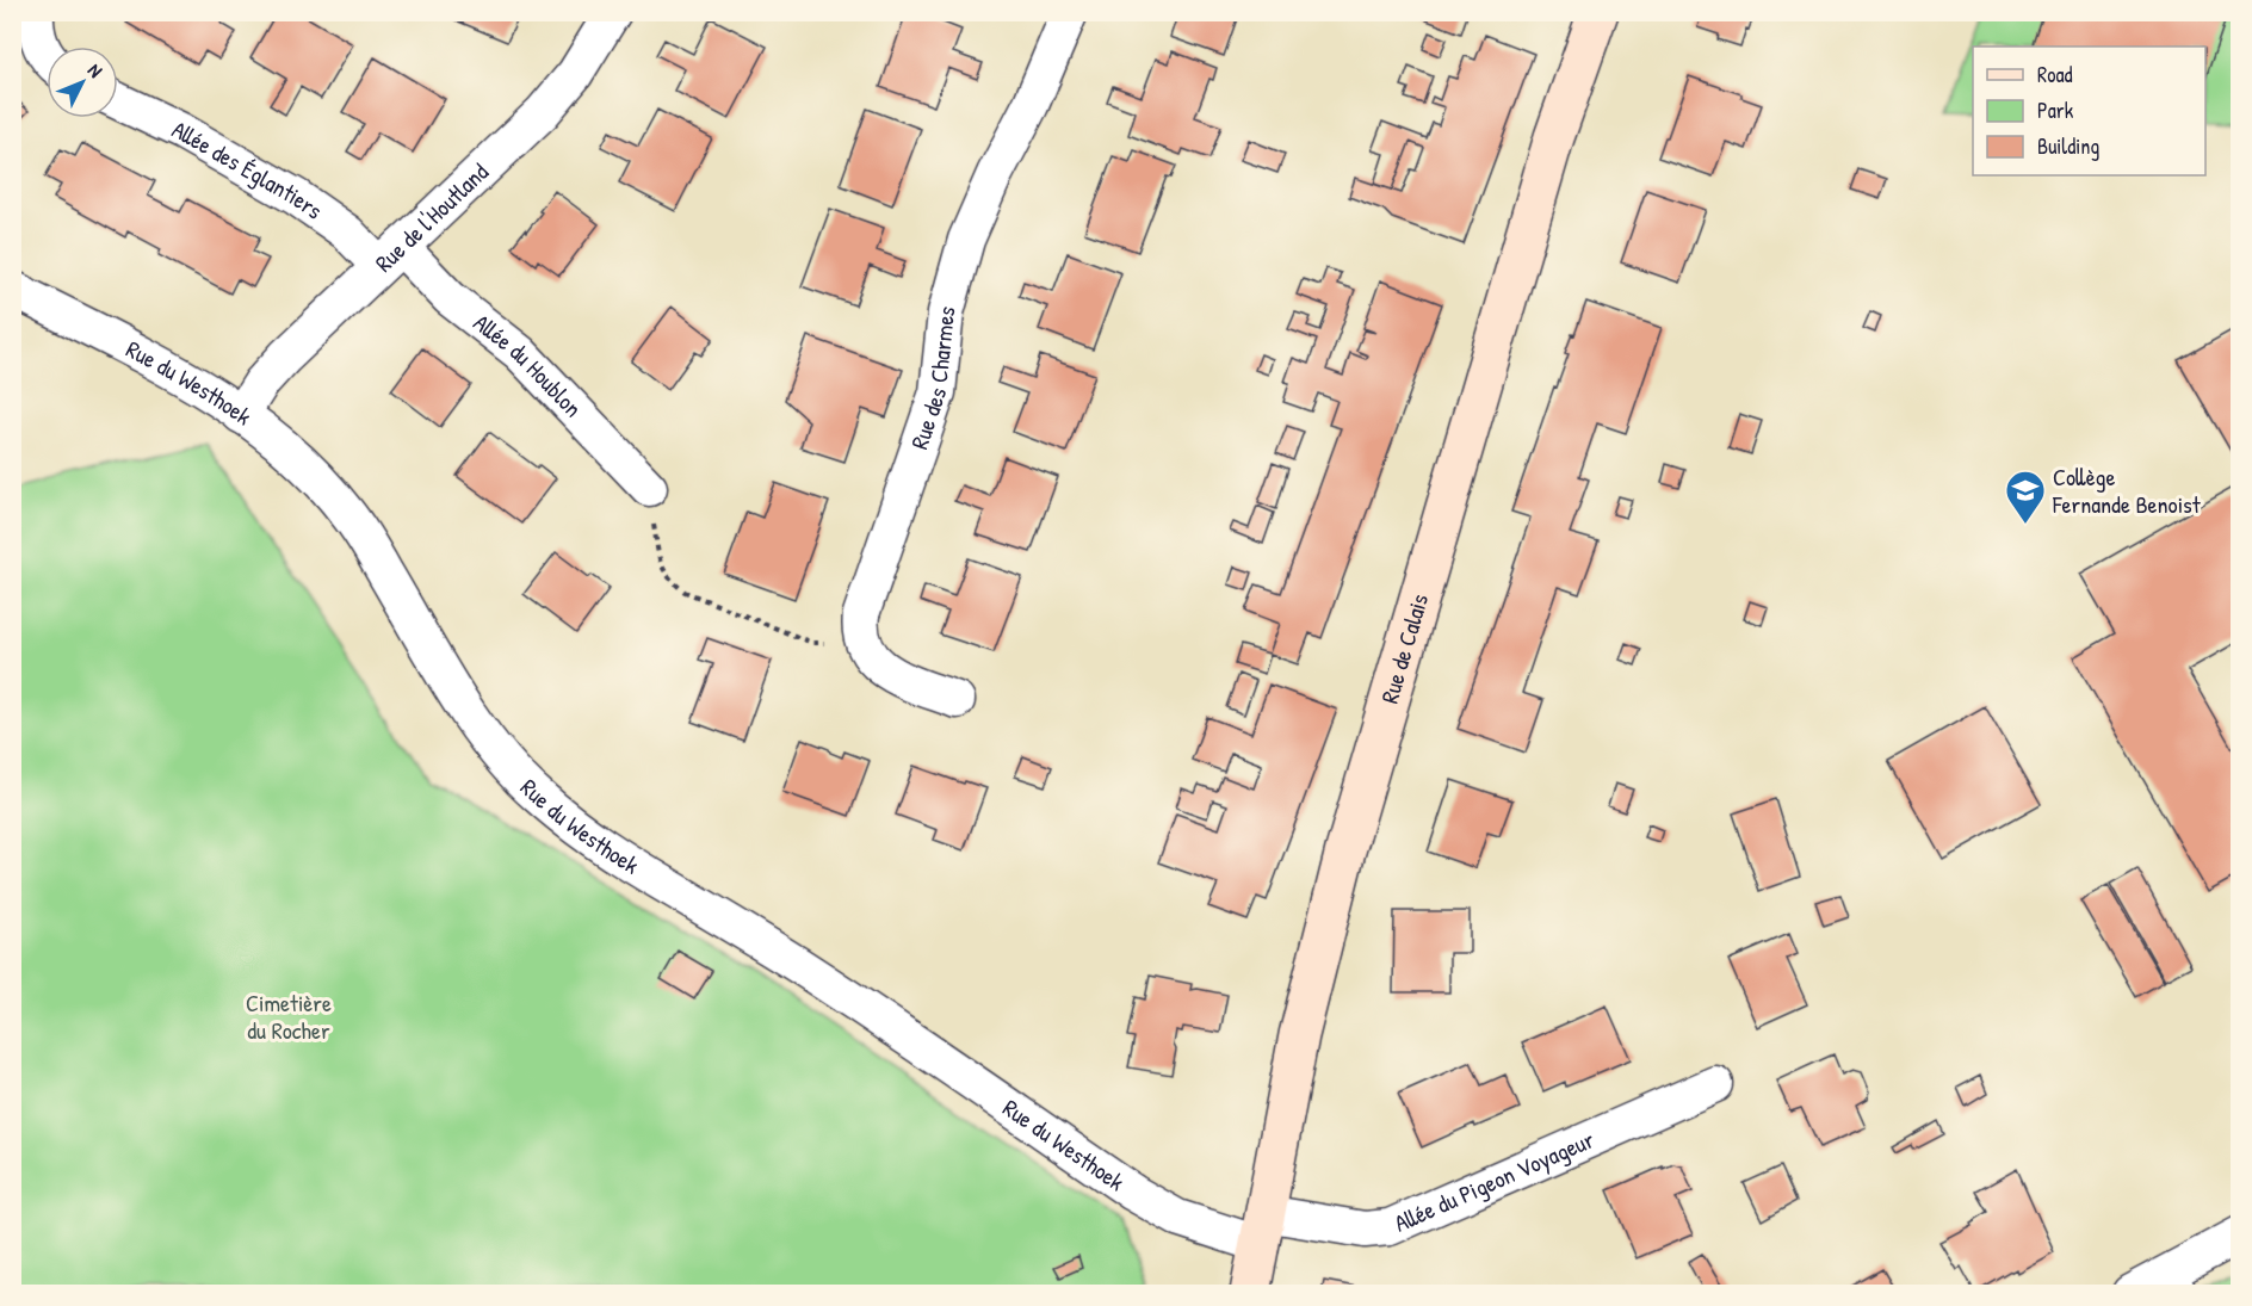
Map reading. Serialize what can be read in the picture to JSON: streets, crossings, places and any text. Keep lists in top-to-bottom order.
{
  "streets": {
    "street": [
      "Allée des Églantiers",
      "Rue de l'Houtland",
      "Allée du Houblon",
      "Rue des Charmes",
      "Rue du Westhoek",
      "Rue de Calais",
      "Allée du Pigeon Voyageur"
    ]
  },
  "crossings": [
    ["Allée des Églantiers", "Rue de l'Houtland"],
    ["Allée des Églantiers", "Allée du Houblon"],
    ["Rue de l'Houtland", "Allée du Houblon"],
    ["Rue de l'Houtland", "Rue du Westhoek"],
    ["Rue du Westhoek", "Rue de Calais"],
    ["Rue du Westhoek", "Allée du Pigeon Voyageur"],
    ["Rue de Calais", "Allée du Pigeon Voyageur"]
  ],
  "parks": ["Cimetière du Rocher"],
  "places": {
    "school or university": ["Collège Fernande Benoist"]
  },
  "legend": ["Road", "Park", "Building"],
  "north": "top right"
}
